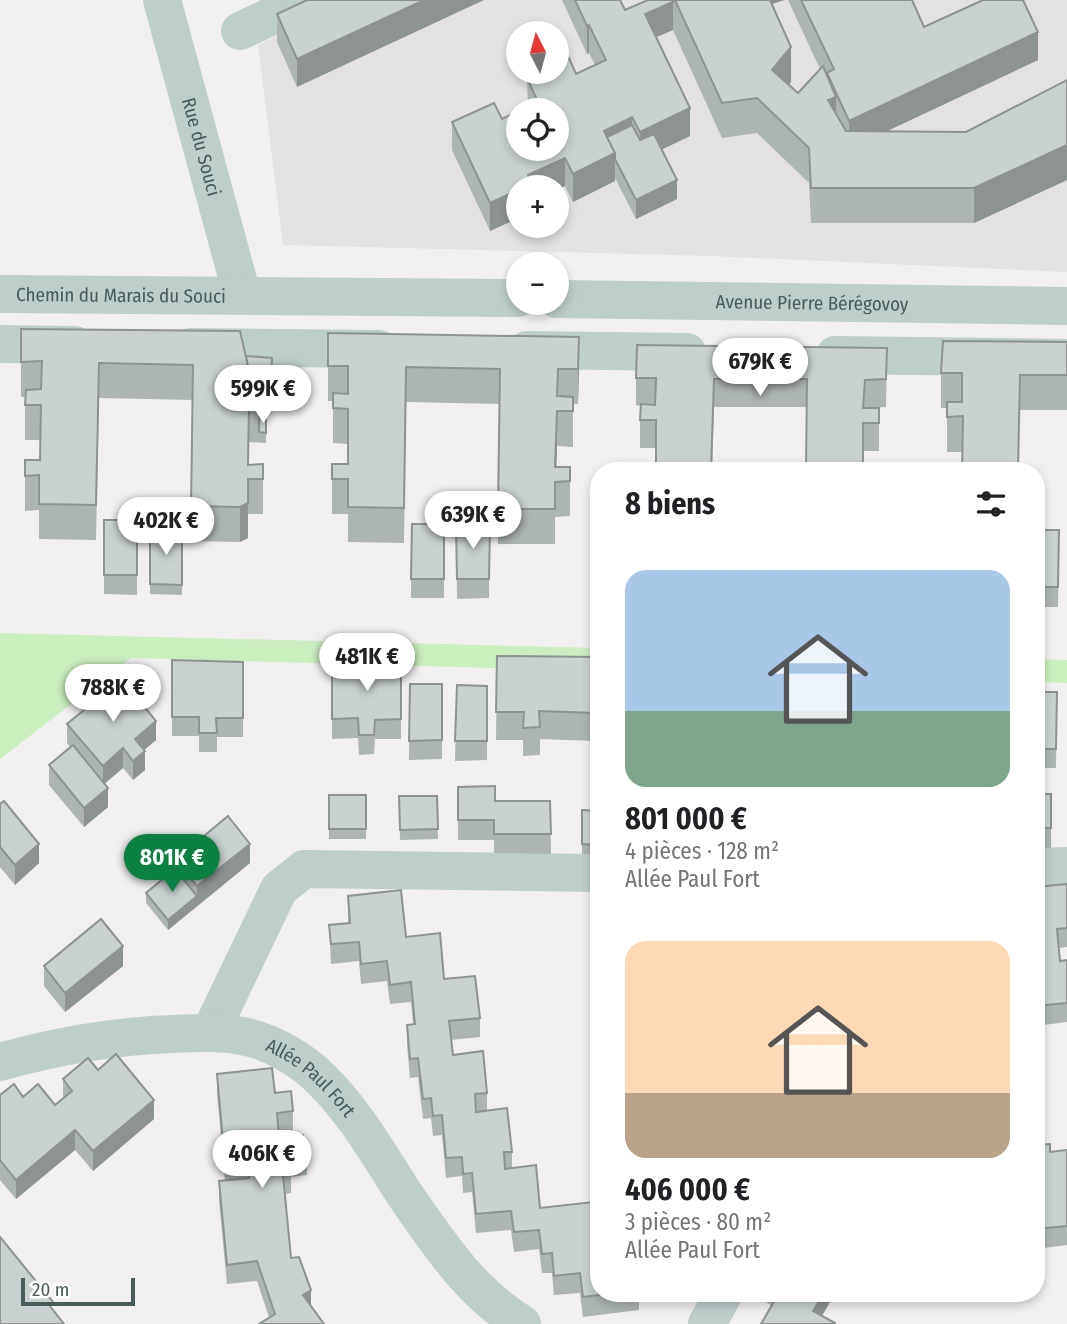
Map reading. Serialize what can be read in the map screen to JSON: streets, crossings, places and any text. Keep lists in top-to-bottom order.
{
  "streets": {
    "street": [
      "Rue du Souci",
      "Chemin du Marais du Souci",
      "Avenue Pierre Bérégovoy",
      "Allée Paul Fort"
    ]
  },
  "crossings": [
    ["Rue du Souci", "Chemin du Marais du Souci"]
  ],
  "scale_bar": "20 m",
  "north": "top",
  "page": {
    "map_buttons": ["+", "−"],
    "price": [
      "679K €",
      "599K €",
      "639K €",
      "402K €",
      "481K €",
      "788K €",
      "801K €",
      "406K €"
    ],
    "heading": "8 biens",
    "list": [
      {
        "name": "801 000 €",
        "note": "4 pièces · 128 m² · Allée Paul Fort"
      },
      {
        "name": "406 000 €",
        "note": "3 pièces · 80 m² · Allée Paul Fort"
      }
    ],
    "scale": "20 m"
  }
}
